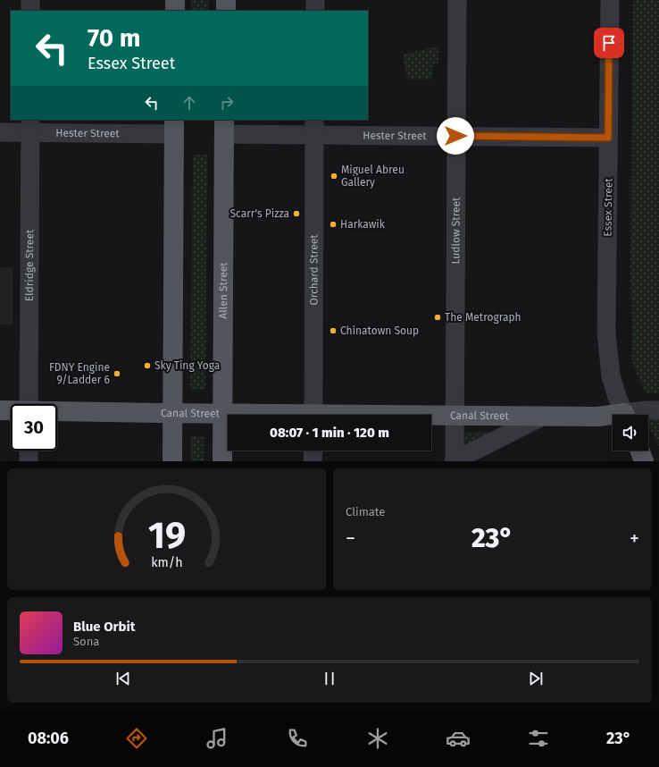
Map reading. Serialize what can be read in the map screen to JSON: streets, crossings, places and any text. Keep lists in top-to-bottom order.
{
  "streets": {
    "main road": ["Allen Street", "Canal Street"],
    "street": [
      "Hester Street",
      "Essex Street",
      "Ludlow Street",
      "Eldridge Street",
      "Orchard Street"
    ]
  },
  "crossings": [
    ["Hester Street", "Essex Street"],
    ["Hester Street", "Ludlow Street"],
    ["Hester Street", "Eldridge Street"],
    ["Hester Street", "Orchard Street"],
    ["Hester Street", "Allen Street"],
    ["Ludlow Street", "Canal Street"],
    ["Allen Street", "Canal Street"]
  ],
  "places": [
    "Miguel Abreu Gallery",
    "Scarr's Pizza",
    "Harkawik",
    "The Metrograph",
    "Chinatown Soup",
    "Sky Ting Yoga",
    "FDNY Engine 9/Ladder 6"
  ],
  "page": {
    "turn": ["70 m", "Essex Street"],
    "limit": "30",
    "trip": "08:07 · 1 min · 120 m",
    "tile": "Climate",
    "heat": ["−", "23°", "+"],
    "song": ["Blue Orbit", "Sona"],
    "tabs": ["08:06", "23°"],
    "gauge": ["19", "km/h"]
  }
}
